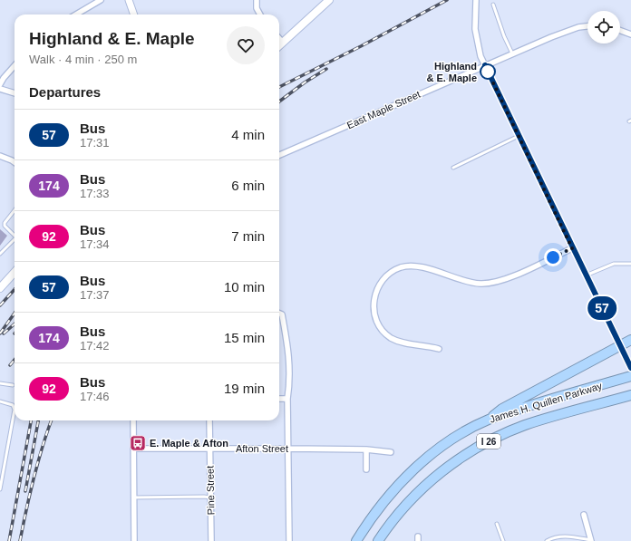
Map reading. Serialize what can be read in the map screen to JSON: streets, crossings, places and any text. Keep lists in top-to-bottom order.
{
  "streets": {
    "highway": ["James H. Quillen Parkway", "I 26"],
    "street": ["East Maple Street", "Afton Street", "Pine Street"]
  },
  "crossings": [
    ["Afton Street", "Pine Street"]
  ],
  "places": {
    "other": ["Highland & E. Maple"],
    "bus stop": ["E. Maple & Afton"]
  },
  "lines": ["bus line 57"],
  "page": {
    "on_map": "57",
    "heading": [
      ["Highland & E. Maple", "Walk · 4 min · 250 m"],
      "Departures"
    ],
    "list": [
      {
        "mark": "57",
        "name": "Bus",
        "note": "17:31",
        "value": "4 min"
      },
      {
        "mark": "174",
        "name": "Bus",
        "note": "17:33",
        "value": "6 min"
      },
      {
        "mark": "92",
        "name": "Bus",
        "note": "17:34",
        "value": "7 min"
      },
      {
        "mark": "57",
        "name": "Bus",
        "note": "17:37",
        "value": "10 min"
      },
      {
        "mark": "174",
        "name": "Bus",
        "note": "17:42",
        "value": "15 min"
      },
      {
        "mark": "92",
        "name": "Bus",
        "note": "17:46",
        "value": "19 min"
      }
    ]
  }
}
